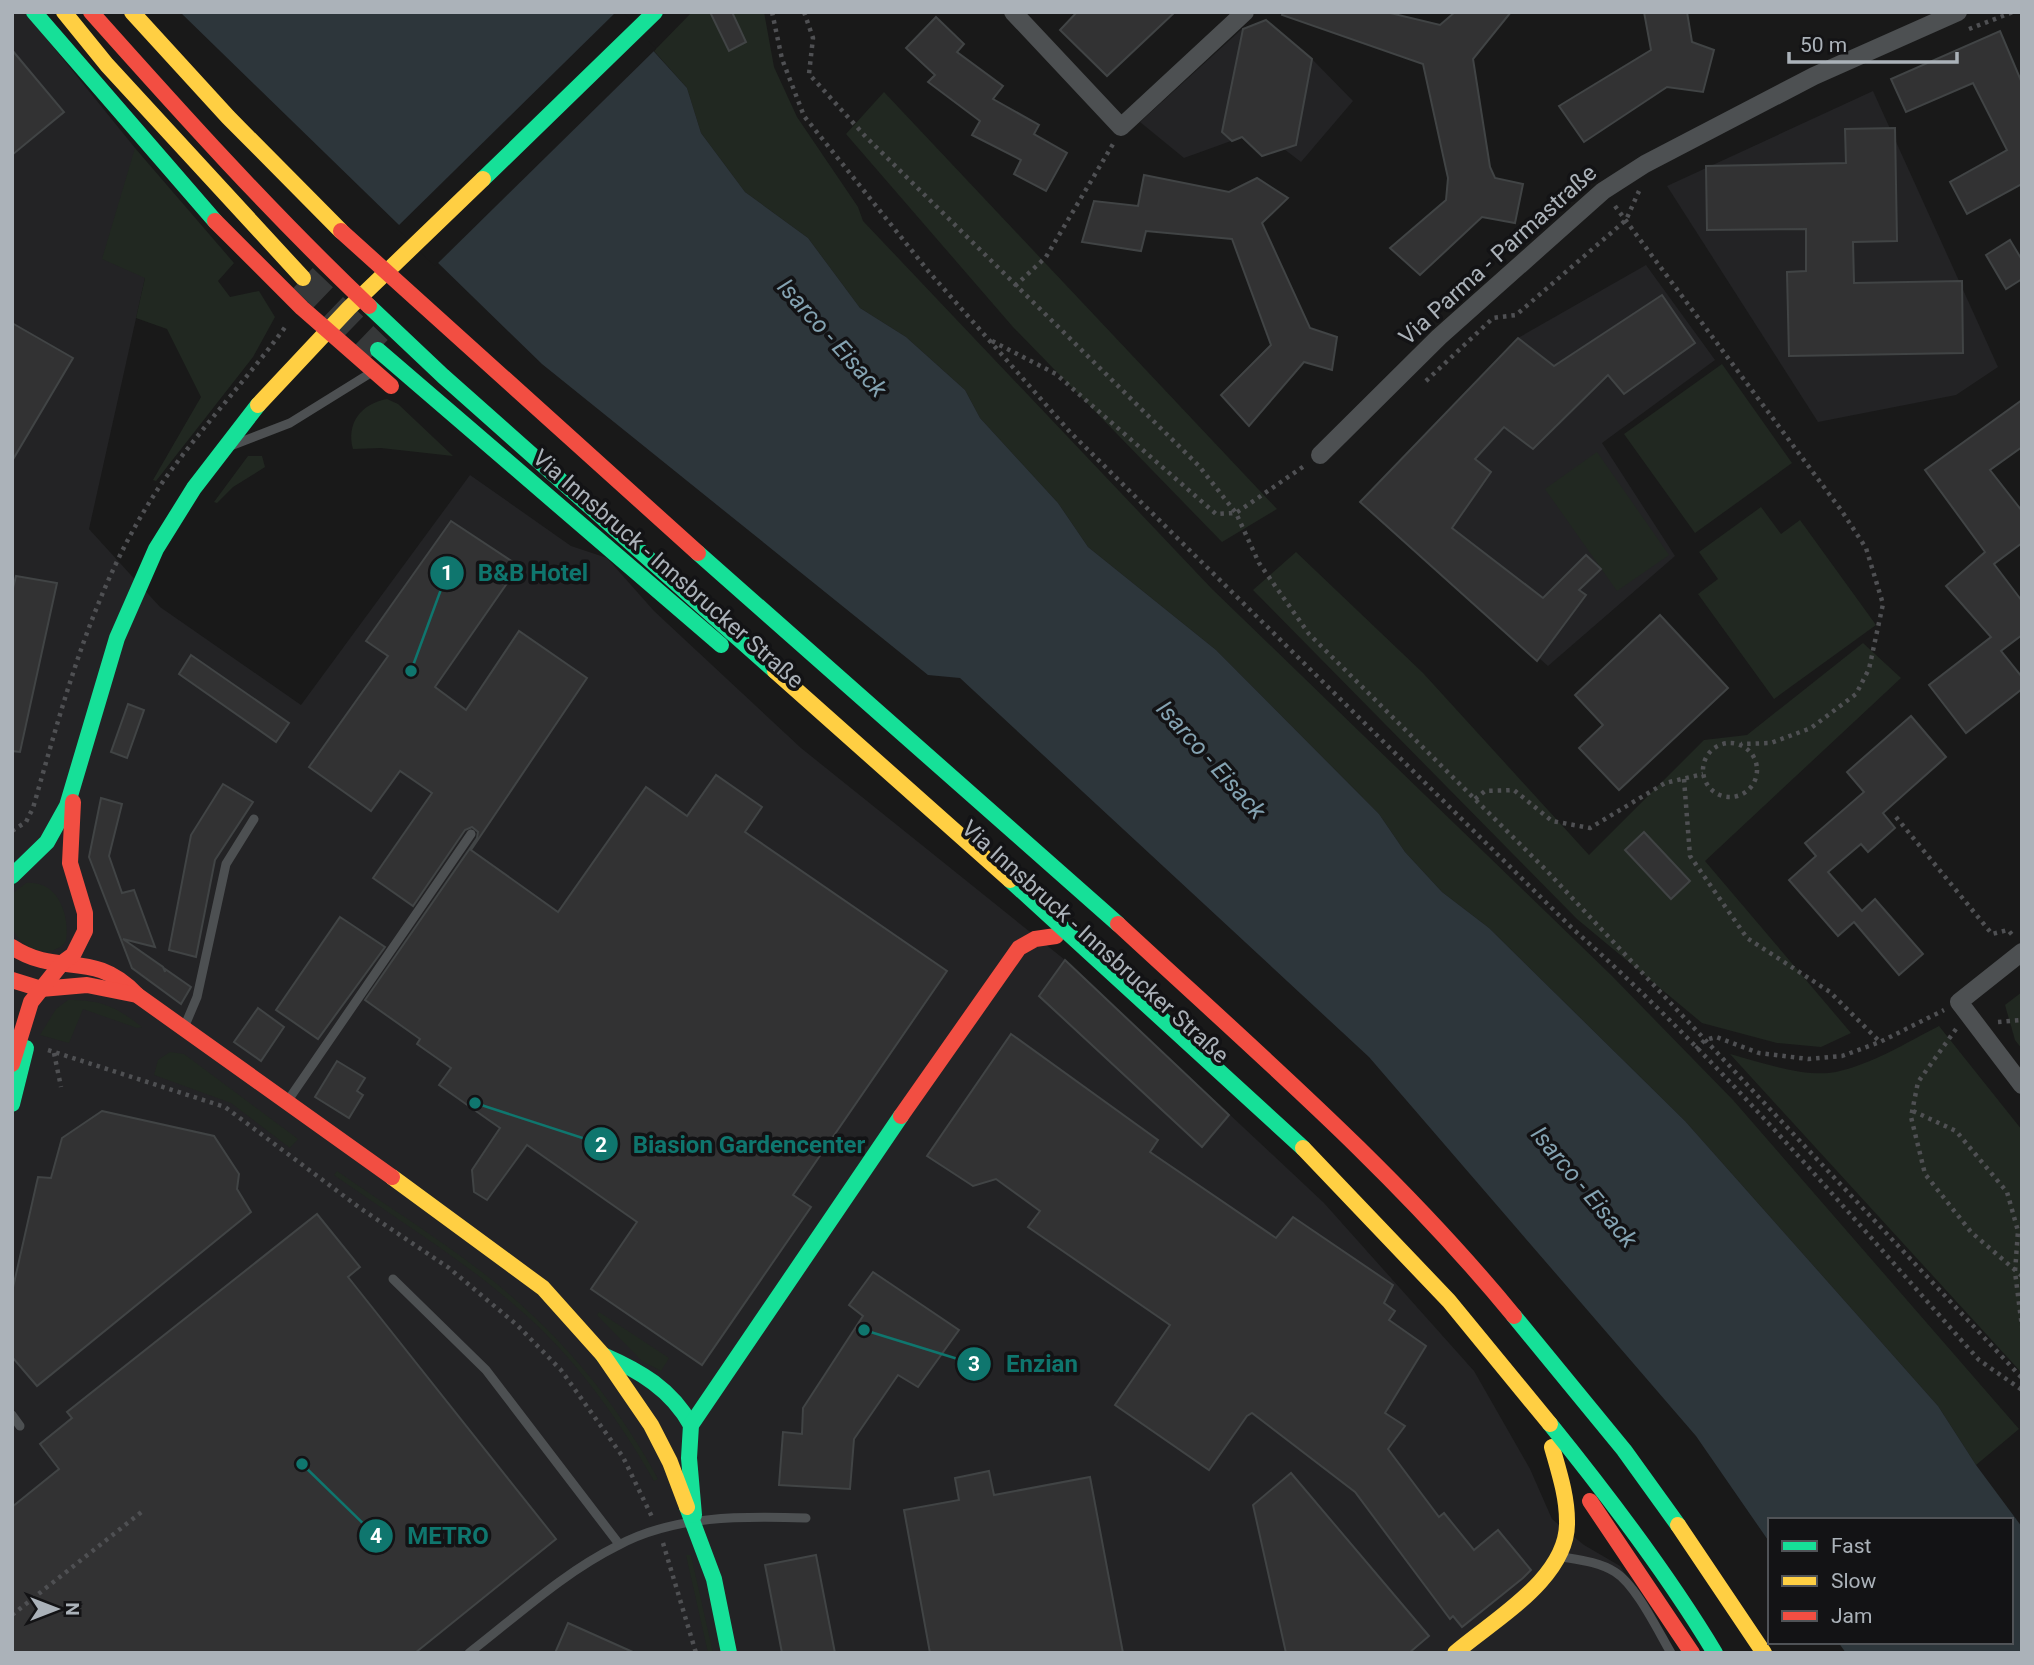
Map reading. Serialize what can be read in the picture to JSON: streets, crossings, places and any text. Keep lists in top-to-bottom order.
{
  "streets": {
    "main road": ["Via Innsbruck - Innsbrucker Straße"],
    "street": ["Via Parma - Parmastraße"]
  },
  "water": ["Isarco - Eisack"],
  "places": [
    "B&B Hotel",
    "Biasion Gardencenter",
    "Enzian",
    "METRO"
  ],
  "legend": ["Fast", "Slow", "Jam"],
  "scale_bar": "50 m",
  "north": "right"
}
